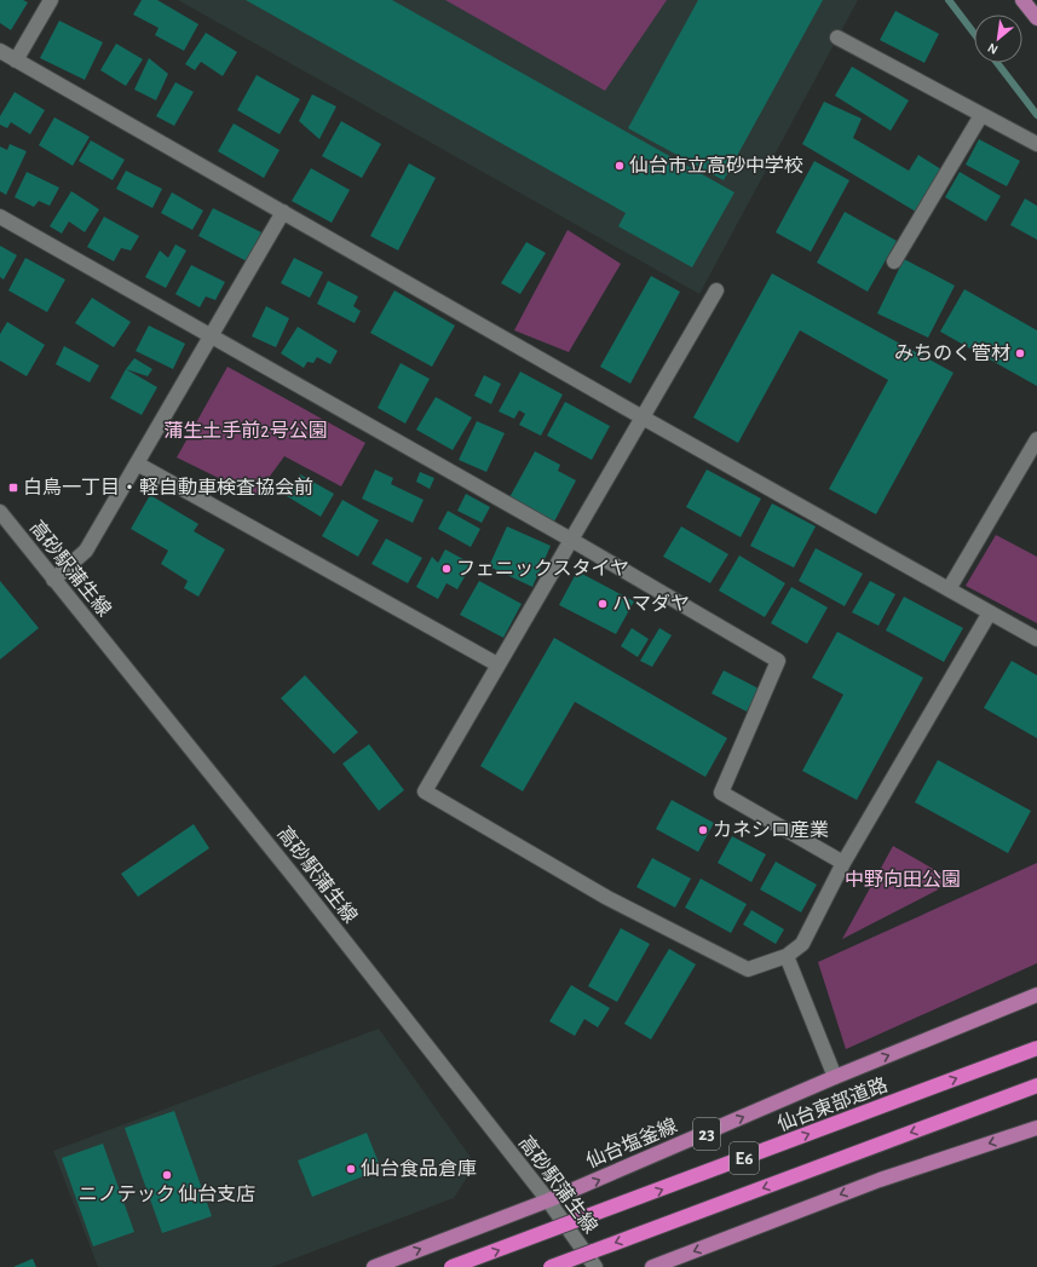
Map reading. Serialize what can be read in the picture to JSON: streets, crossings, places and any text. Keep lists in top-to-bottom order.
{
  "streets": {
    "highway": ["仙台東部道路", "E6"],
    "main road": ["23", "仙台塩釜線"],
    "street": ["高砂駅蒲生線"]
  },
  "crossings": [
    ["高砂駅蒲生線", "仙台塩釜線"]
  ],
  "parks": ["蒲生土手前2号公園", "中野向田公園"],
  "places": {
    "other": [
      "仙台市立高砂中学校",
      "みちのく管材",
      "フェニックスタイヤ",
      "ハマダヤ",
      "カネシロ産業",
      "仙台食品倉庫",
      "ニノテック 仙台支店"
    ],
    "transit": ["白鳥一丁目・軽自動車検査協会前"]
  },
  "north": "bottom left"
}
